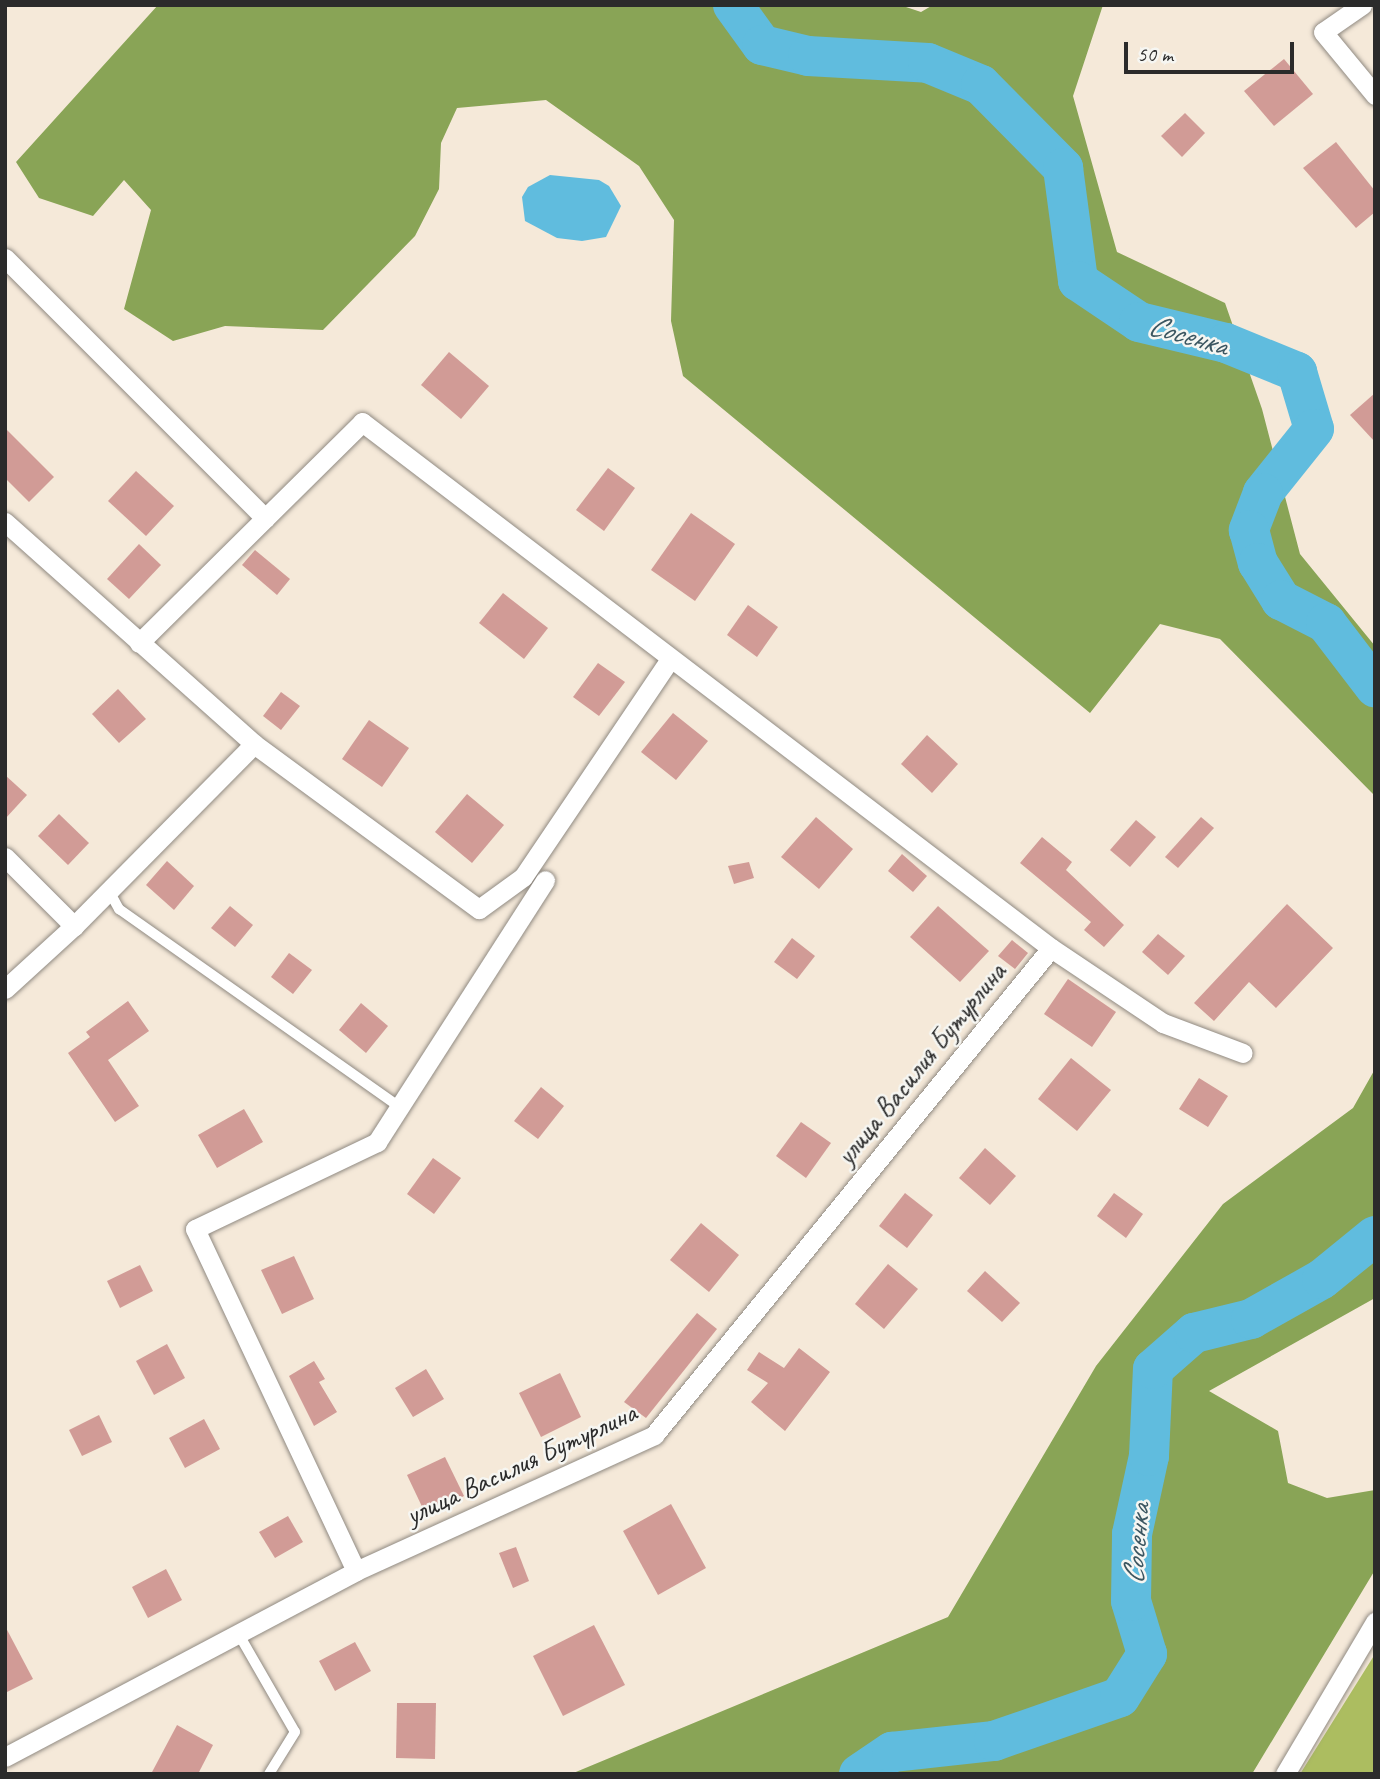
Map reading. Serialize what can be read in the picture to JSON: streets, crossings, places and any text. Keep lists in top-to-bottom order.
{
  "streets": {
    "street": ["улица Василия Бутурлина"]
  },
  "water": ["Сосенка"],
  "scale_bar": "50 m"
}
